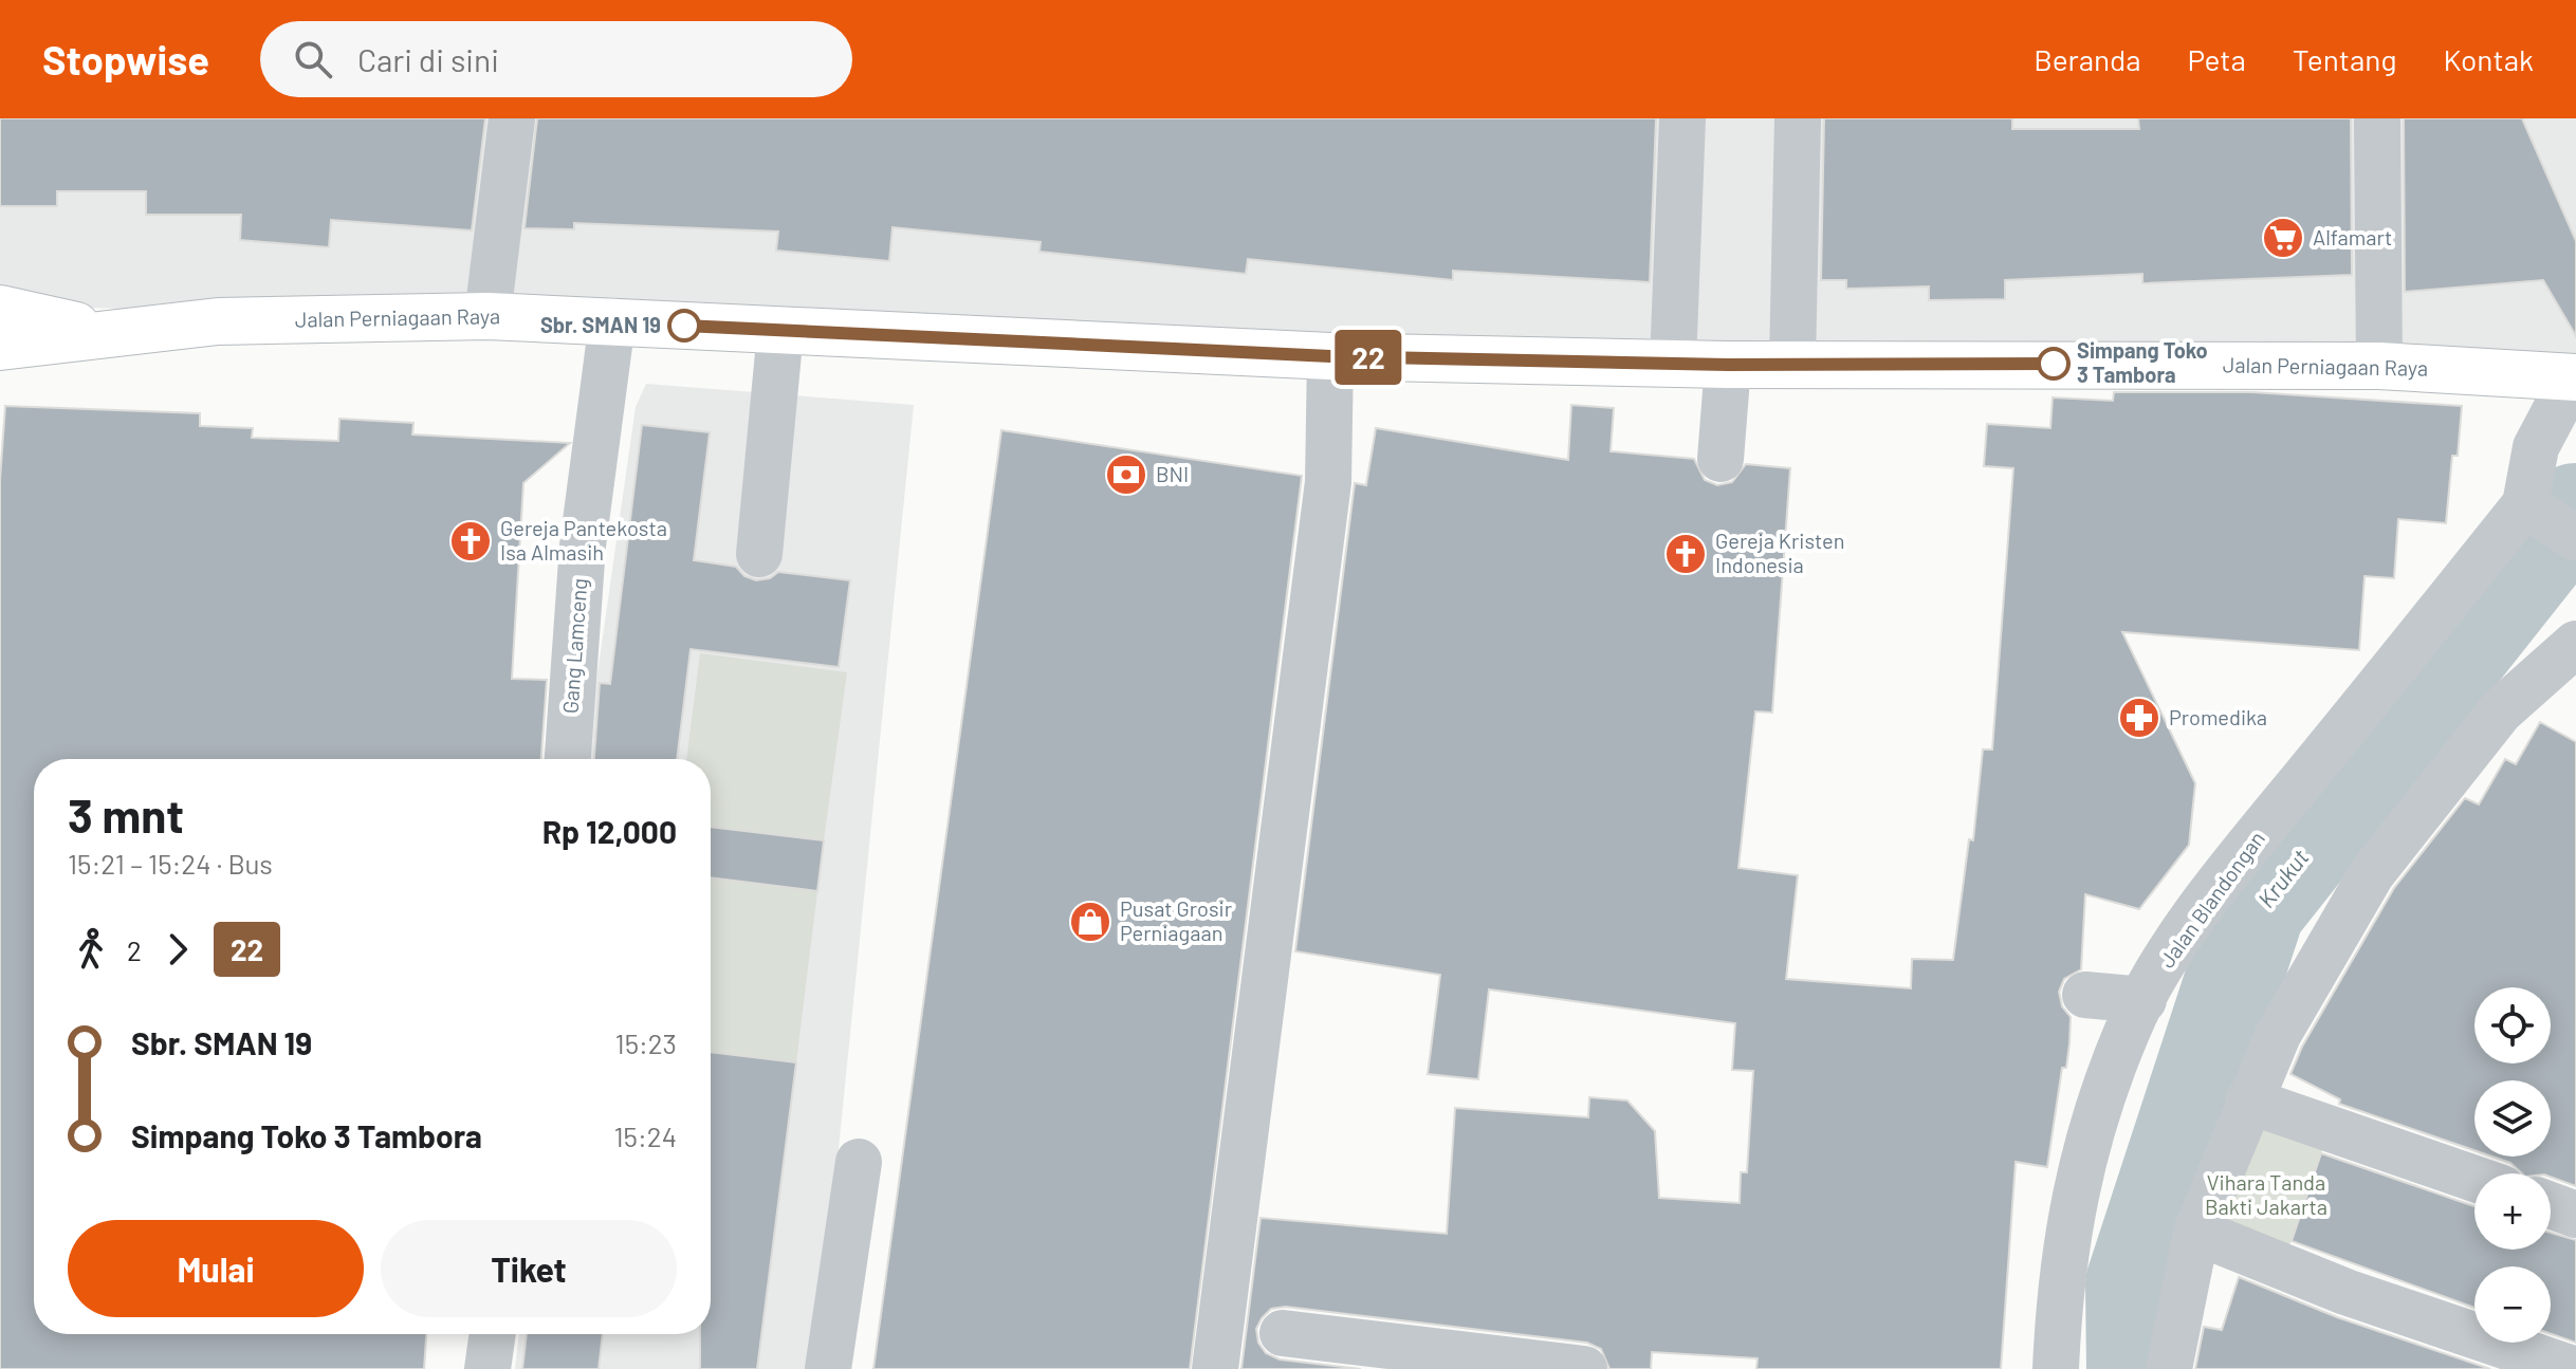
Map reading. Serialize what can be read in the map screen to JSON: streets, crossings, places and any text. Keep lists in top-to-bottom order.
{
  "streets": {
    "main road": ["Jalan Perniagaan Raya"],
    "street": ["Gang Lamceng", "Jalan Blandongan"]
  },
  "crossings": [
    ["Jalan Perniagaan Raya", "Gang Lamceng"]
  ],
  "water": ["Krukut"],
  "parks": ["Vihara Tanda Bakti Jakarta"],
  "places": {
    "supermarket": ["Alfamart"],
    "other": ["Sbr. SMAN 19", "Simpang Toko 3 Tambora"],
    "bank": ["BNI"],
    "church": ["Gereja Pantekosta Isa Almasih", "Gereja Kristen Indonesia"],
    "pharmacy": ["Promedika"],
    "shop": ["Pusat Grosir Perniagaan"]
  },
  "lines": ["bus line 22"],
  "page": {
    "header": "Stopwise",
    "search": "Cari di sini",
    "nav": [
      "Beranda",
      "Peta",
      "Tentang",
      "Kontak"
    ],
    "on_map": "22",
    "heading": ["3 mnt", "15:21 – 15:24 · Bus", "Rp 12,000"],
    "legs": ["2", "22"],
    "map_buttons": ["+", "−"],
    "list": [
      {
        "name": "Sbr. SMAN 19",
        "value": "15:23"
      },
      {
        "name": "Simpang Toko 3 Tambora",
        "value": "15:24"
      }
    ],
    "buttons": ["Mulai", "Tiket"]
  }
}
